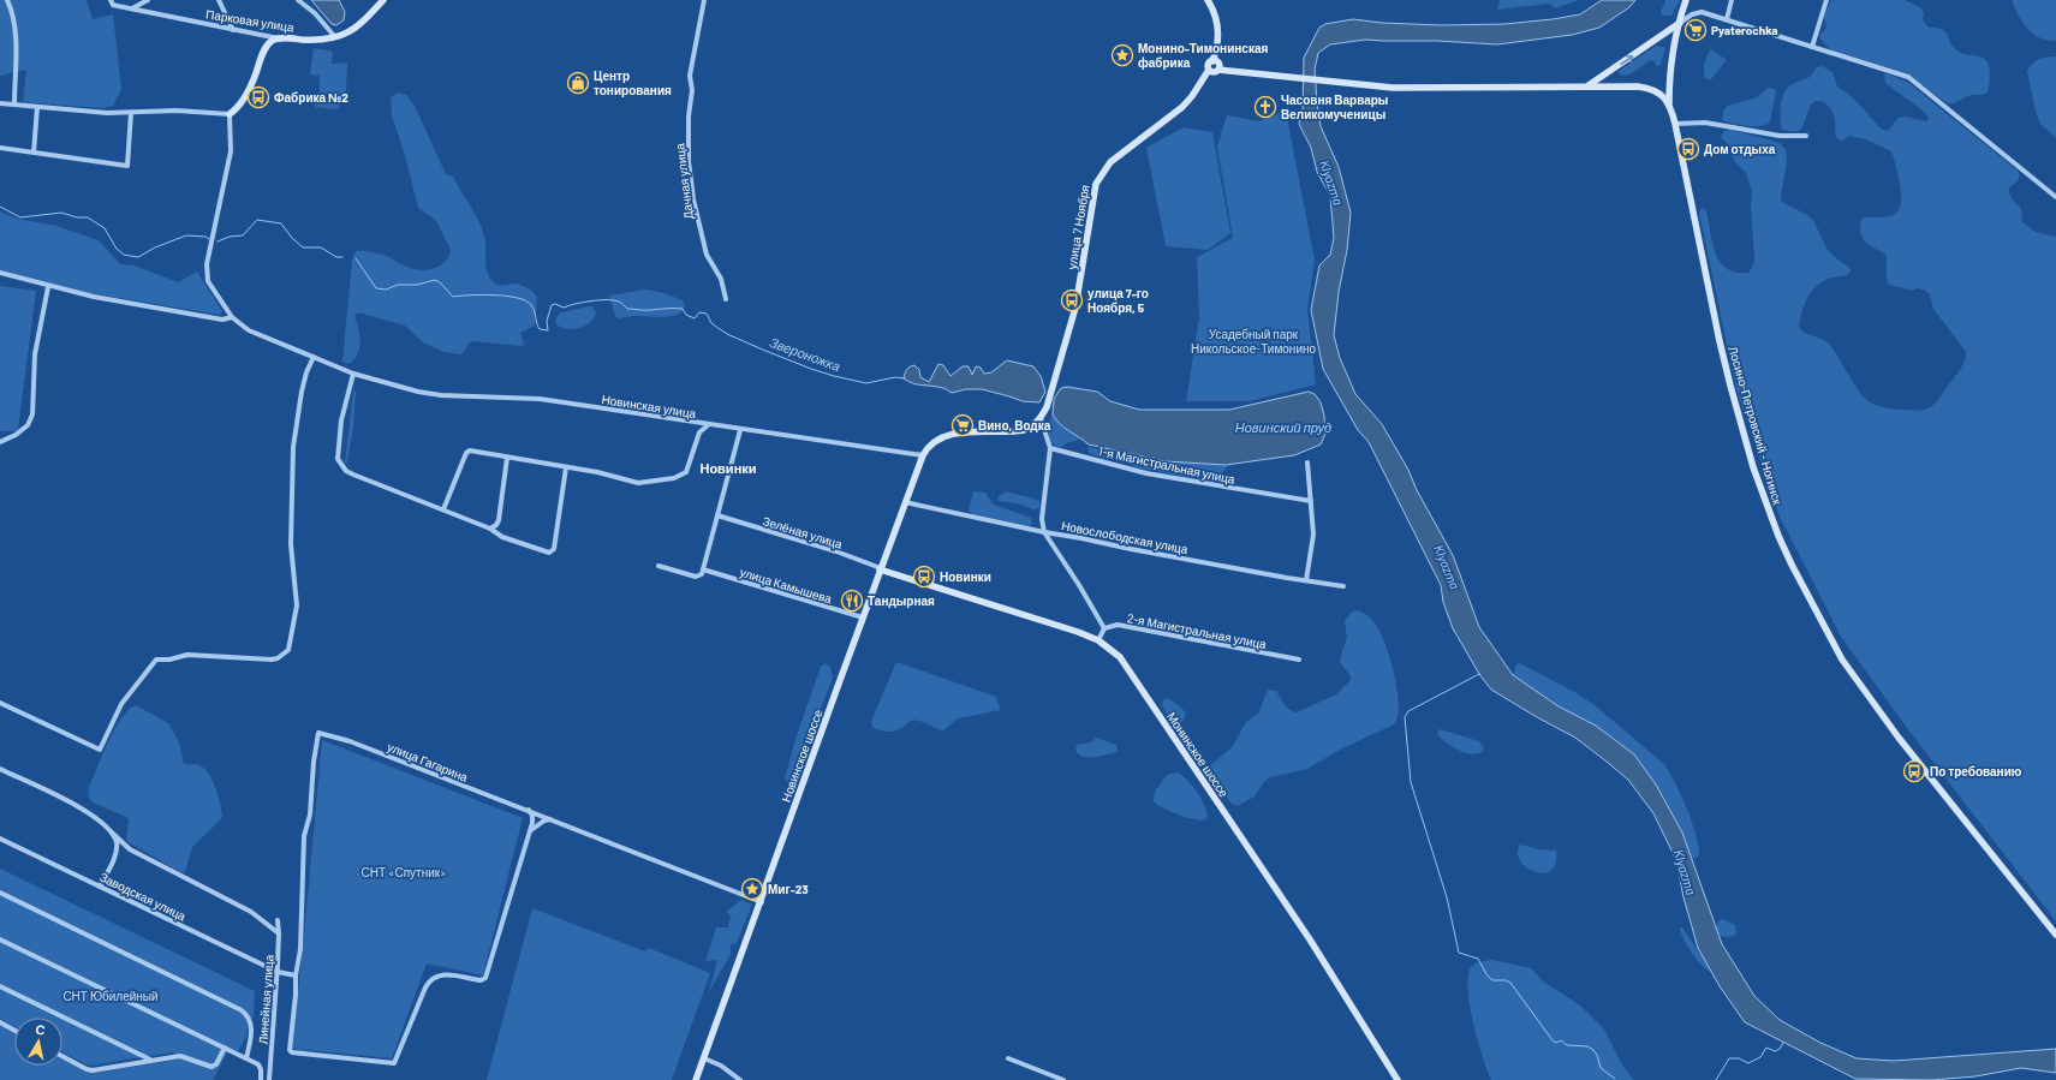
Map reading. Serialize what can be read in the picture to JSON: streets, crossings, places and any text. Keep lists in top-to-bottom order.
{
  "streets": {
    "main road": [
      "Парковая улица",
      "улица 7 Ноября",
      "Лосино-Петровский - Ногинск",
      "Монинское шоссе",
      "Новинское шоссе"
    ],
    "street": [
      "Дачная улица",
      "Новинская улица",
      "1-я Магистральная улица",
      "Зелёная улица",
      "Новослободская улица",
      "улица Камышева",
      "2-я Магистральная улица",
      "улица Гагарина",
      "Заводская улица",
      "Линейная улица"
    ]
  },
  "crossings": [
    ["улица 7 Ноября", "Новинское шоссе"],
    ["Новинская улица", "Новинское шоссе"],
    ["Зелёная улица", "Монинское шоссе"],
    ["Зелёная улица", "Новинское шоссе"],
    ["Новослободская улица", "Новинское шоссе"],
    ["улица Камышева", "Новинское шоссе"],
    ["Монинское шоссе", "Новинское шоссе"],
    ["Новинское шоссе", "улица Гагарина"],
    ["улица Гагарина", "Заводская улица"],
    ["Заводская улица", "Линейная улица"]
  ],
  "districts": ["Новинки"],
  "water": ["Klyazma", "Звероножка", "Новинский пруд"],
  "parks": ["Усадебный парк Никольское-Тимонино", "СНТ «Спутник»", "СНТ Юбилейный"],
  "places": {
    "supermarket": ["Pyaterochka", "Вино, Водка"],
    "place": ["Монино-Тимонинская фабрика", "Миг-23"],
    "shop": ["Центр тонирования"],
    "bus stop": [
      "Фабрика №2",
      "Дом отдыха",
      "улица 7-го Ноября, 5",
      "Новинки",
      "По требованию"
    ],
    "church": ["Часовня Варвары Великомученицы"],
    "restaurant": ["Тандырная"]
  },
  "north": "top"
}
